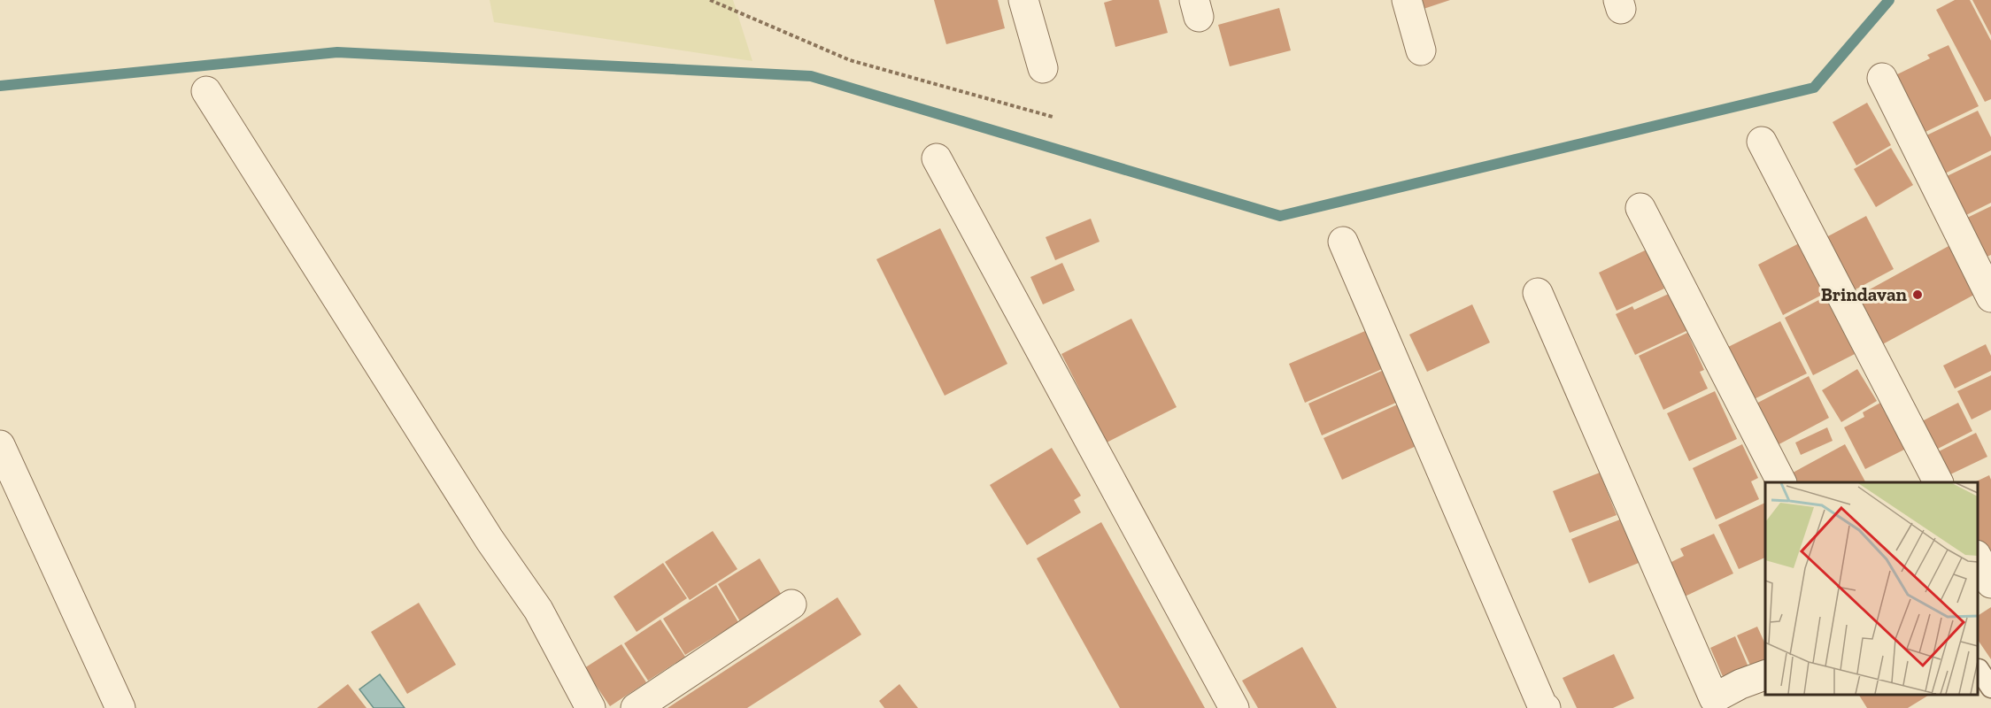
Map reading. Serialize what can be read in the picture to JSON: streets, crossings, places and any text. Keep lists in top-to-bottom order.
{
  "places": ["Brindavan"]
}
